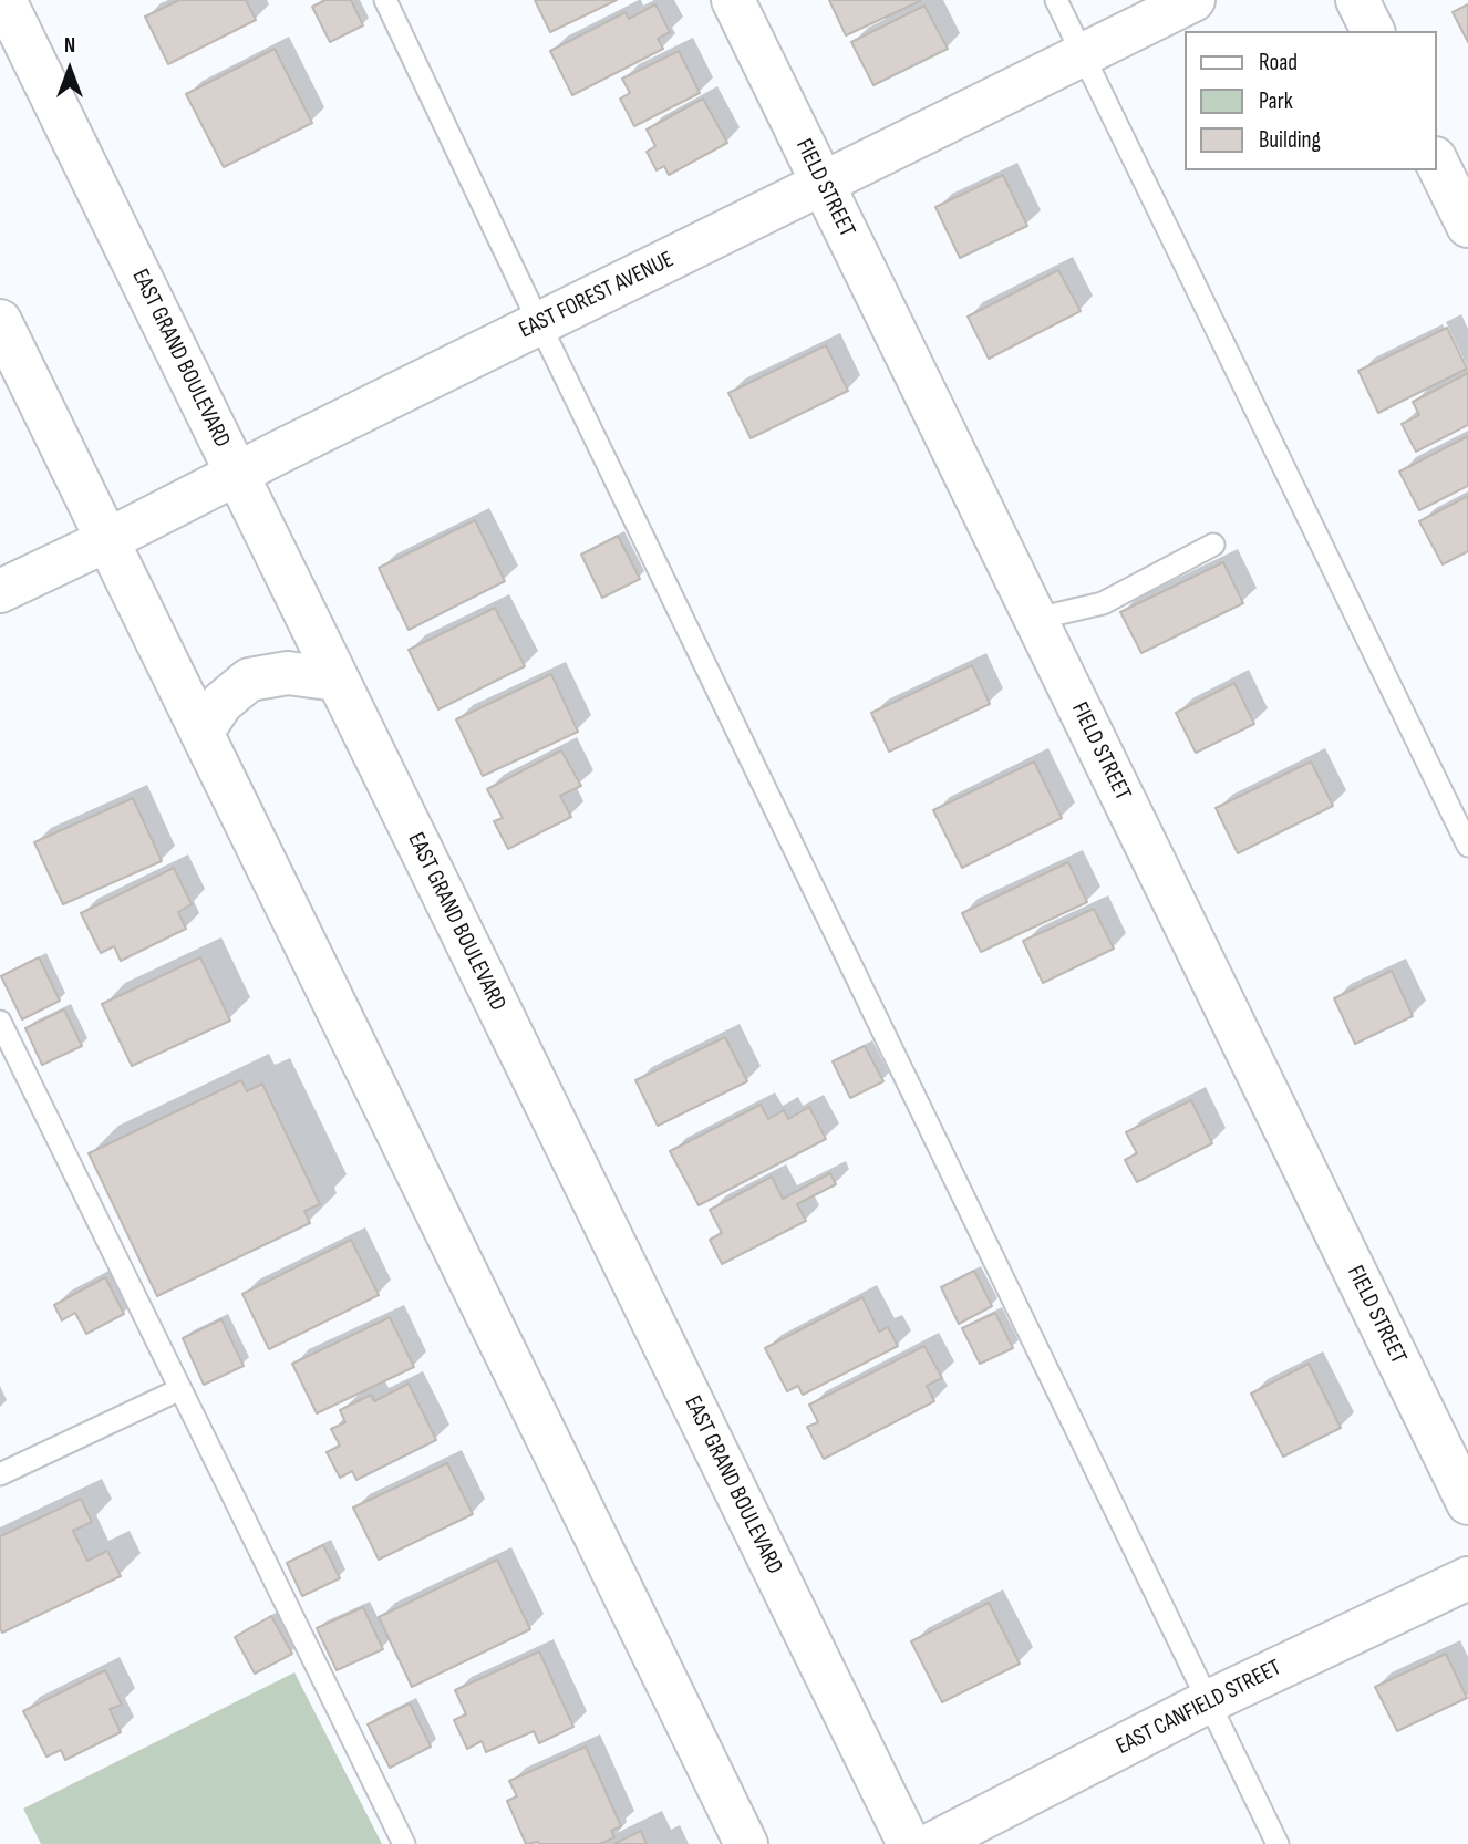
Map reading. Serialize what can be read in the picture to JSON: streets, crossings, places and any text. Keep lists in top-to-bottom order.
{
  "streets": {
    "main road": [
      "FIELD STREET",
      "EAST FOREST AVENUE",
      "EAST GRAND BOULEVARD",
      "EAST CANFIELD STREET"
    ]
  },
  "crossings": [
    ["FIELD STREET", "EAST FOREST AVENUE"],
    ["EAST FOREST AVENUE", "EAST GRAND BOULEVARD"]
  ],
  "legend": ["Road", "Park", "Building"],
  "north": "top"
}
